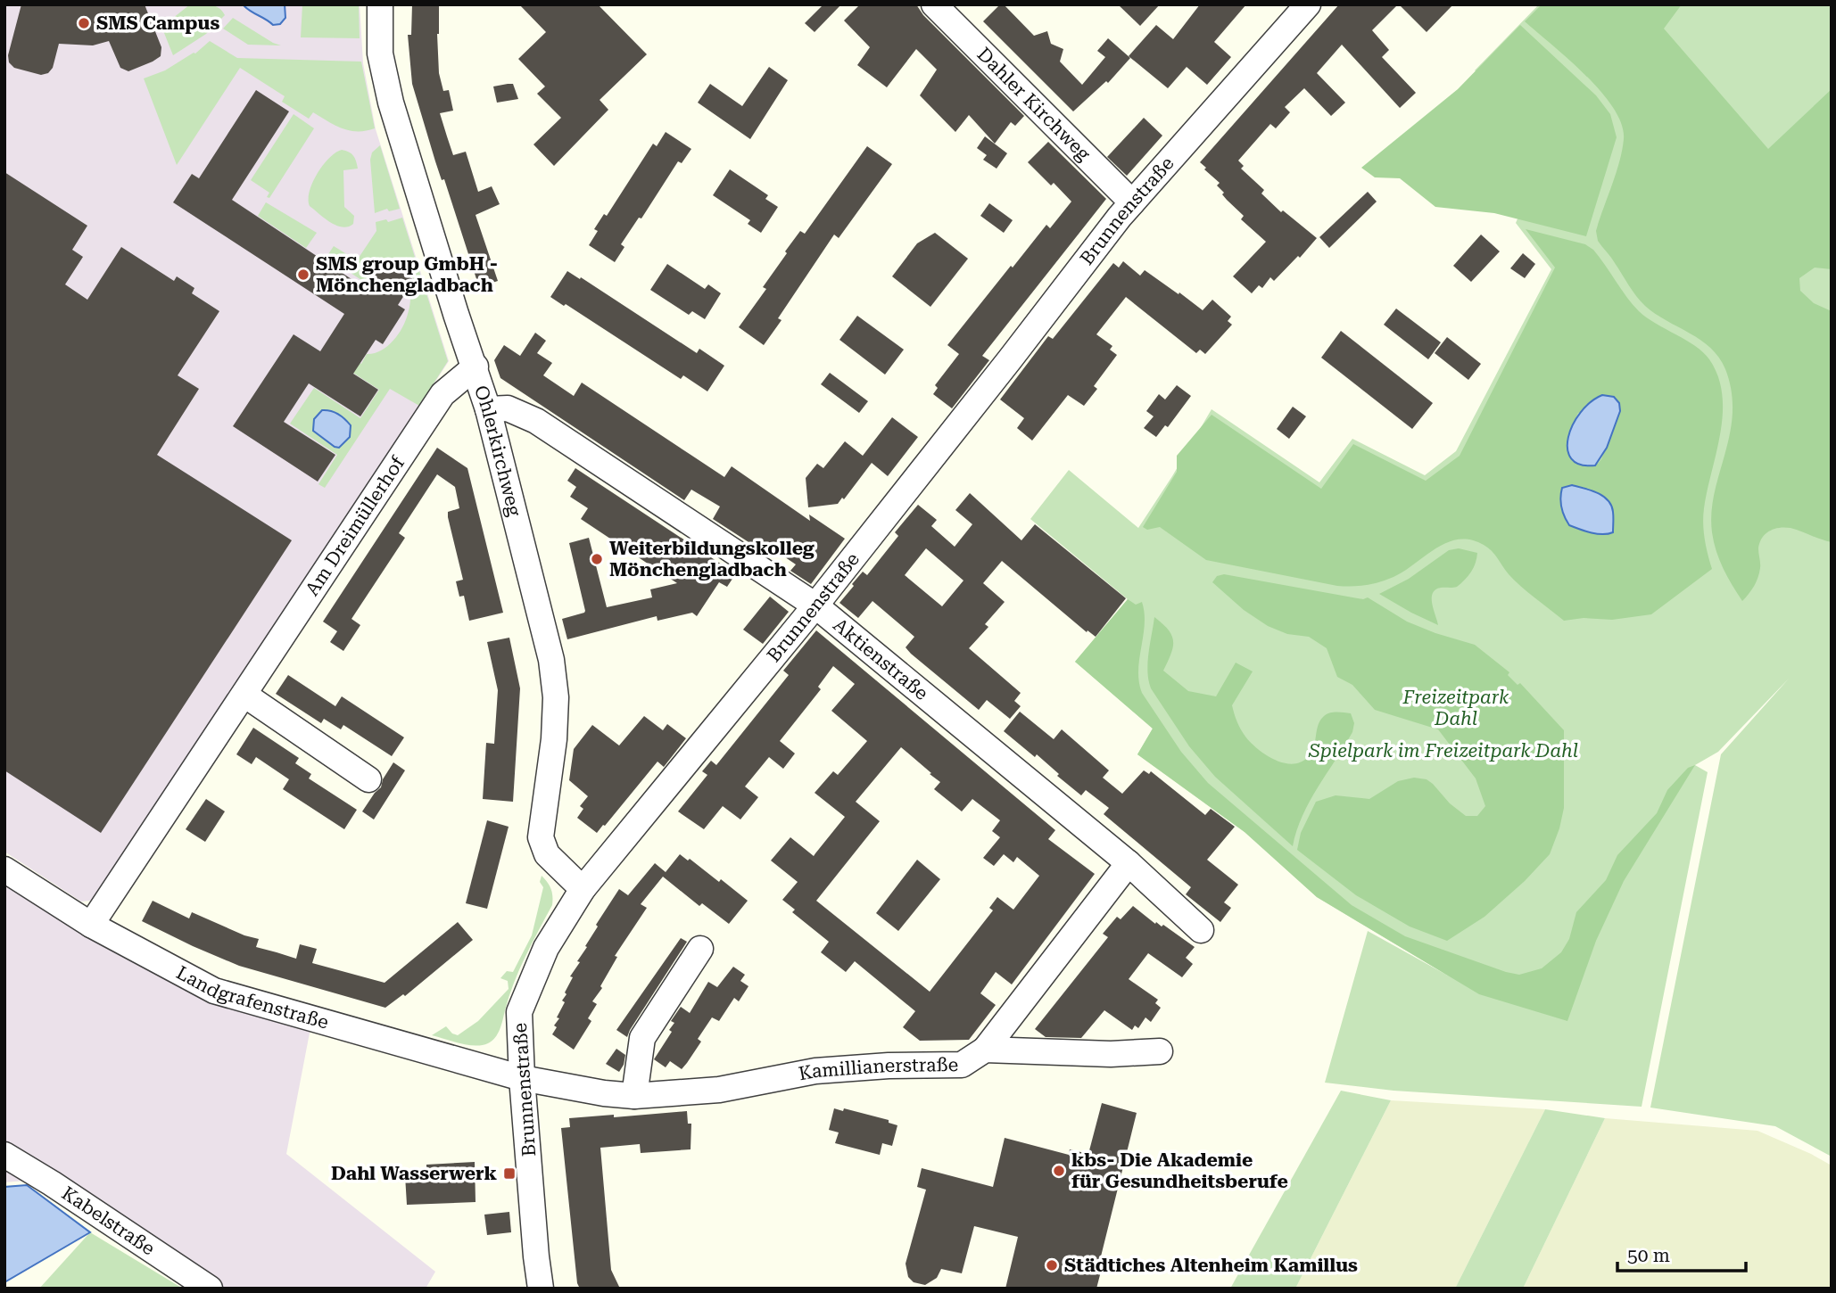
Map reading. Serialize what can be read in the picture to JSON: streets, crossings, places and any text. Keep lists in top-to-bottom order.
{
  "streets": {
    "street": [
      "Dahler Kirchweg",
      "Brunnenstraße",
      "Ohlerkirchweg",
      "Am Dreimüllerhof",
      "Aktienstraße",
      "Landgrafenstraße",
      "Kamillianerstraße",
      "Kabelstraße"
    ]
  },
  "crossings": [
    ["Dahler Kirchweg", "Brunnenstraße"],
    ["Brunnenstraße", "Ohlerkirchweg"],
    ["Brunnenstraße", "Aktienstraße"],
    ["Brunnenstraße", "Landgrafenstraße"],
    ["Brunnenstraße", "Kamillianerstraße"],
    ["Ohlerkirchweg", "Am Dreimüllerhof"],
    ["Ohlerkirchweg", "Aktienstraße"],
    ["Am Dreimüllerhof", "Landgrafenstraße"],
    ["Landgrafenstraße", "Kamillianerstraße"]
  ],
  "parks": ["Freizeitpark Dahl", "Spielpark im Freizeitpark Dahl"],
  "places": {
    "other": [
      "SMS Campus",
      "SMS group GmbH - Mönchengladbach",
      "Weiterbildungskolleg Mönchengladbach",
      "kbs- Die Akademie für Gesundheitsberufe",
      "Städtiches Altenheim Kamillus"
    ],
    "transit": ["Dahl Wasserwerk"]
  },
  "scale_bar": "50 m"
}
